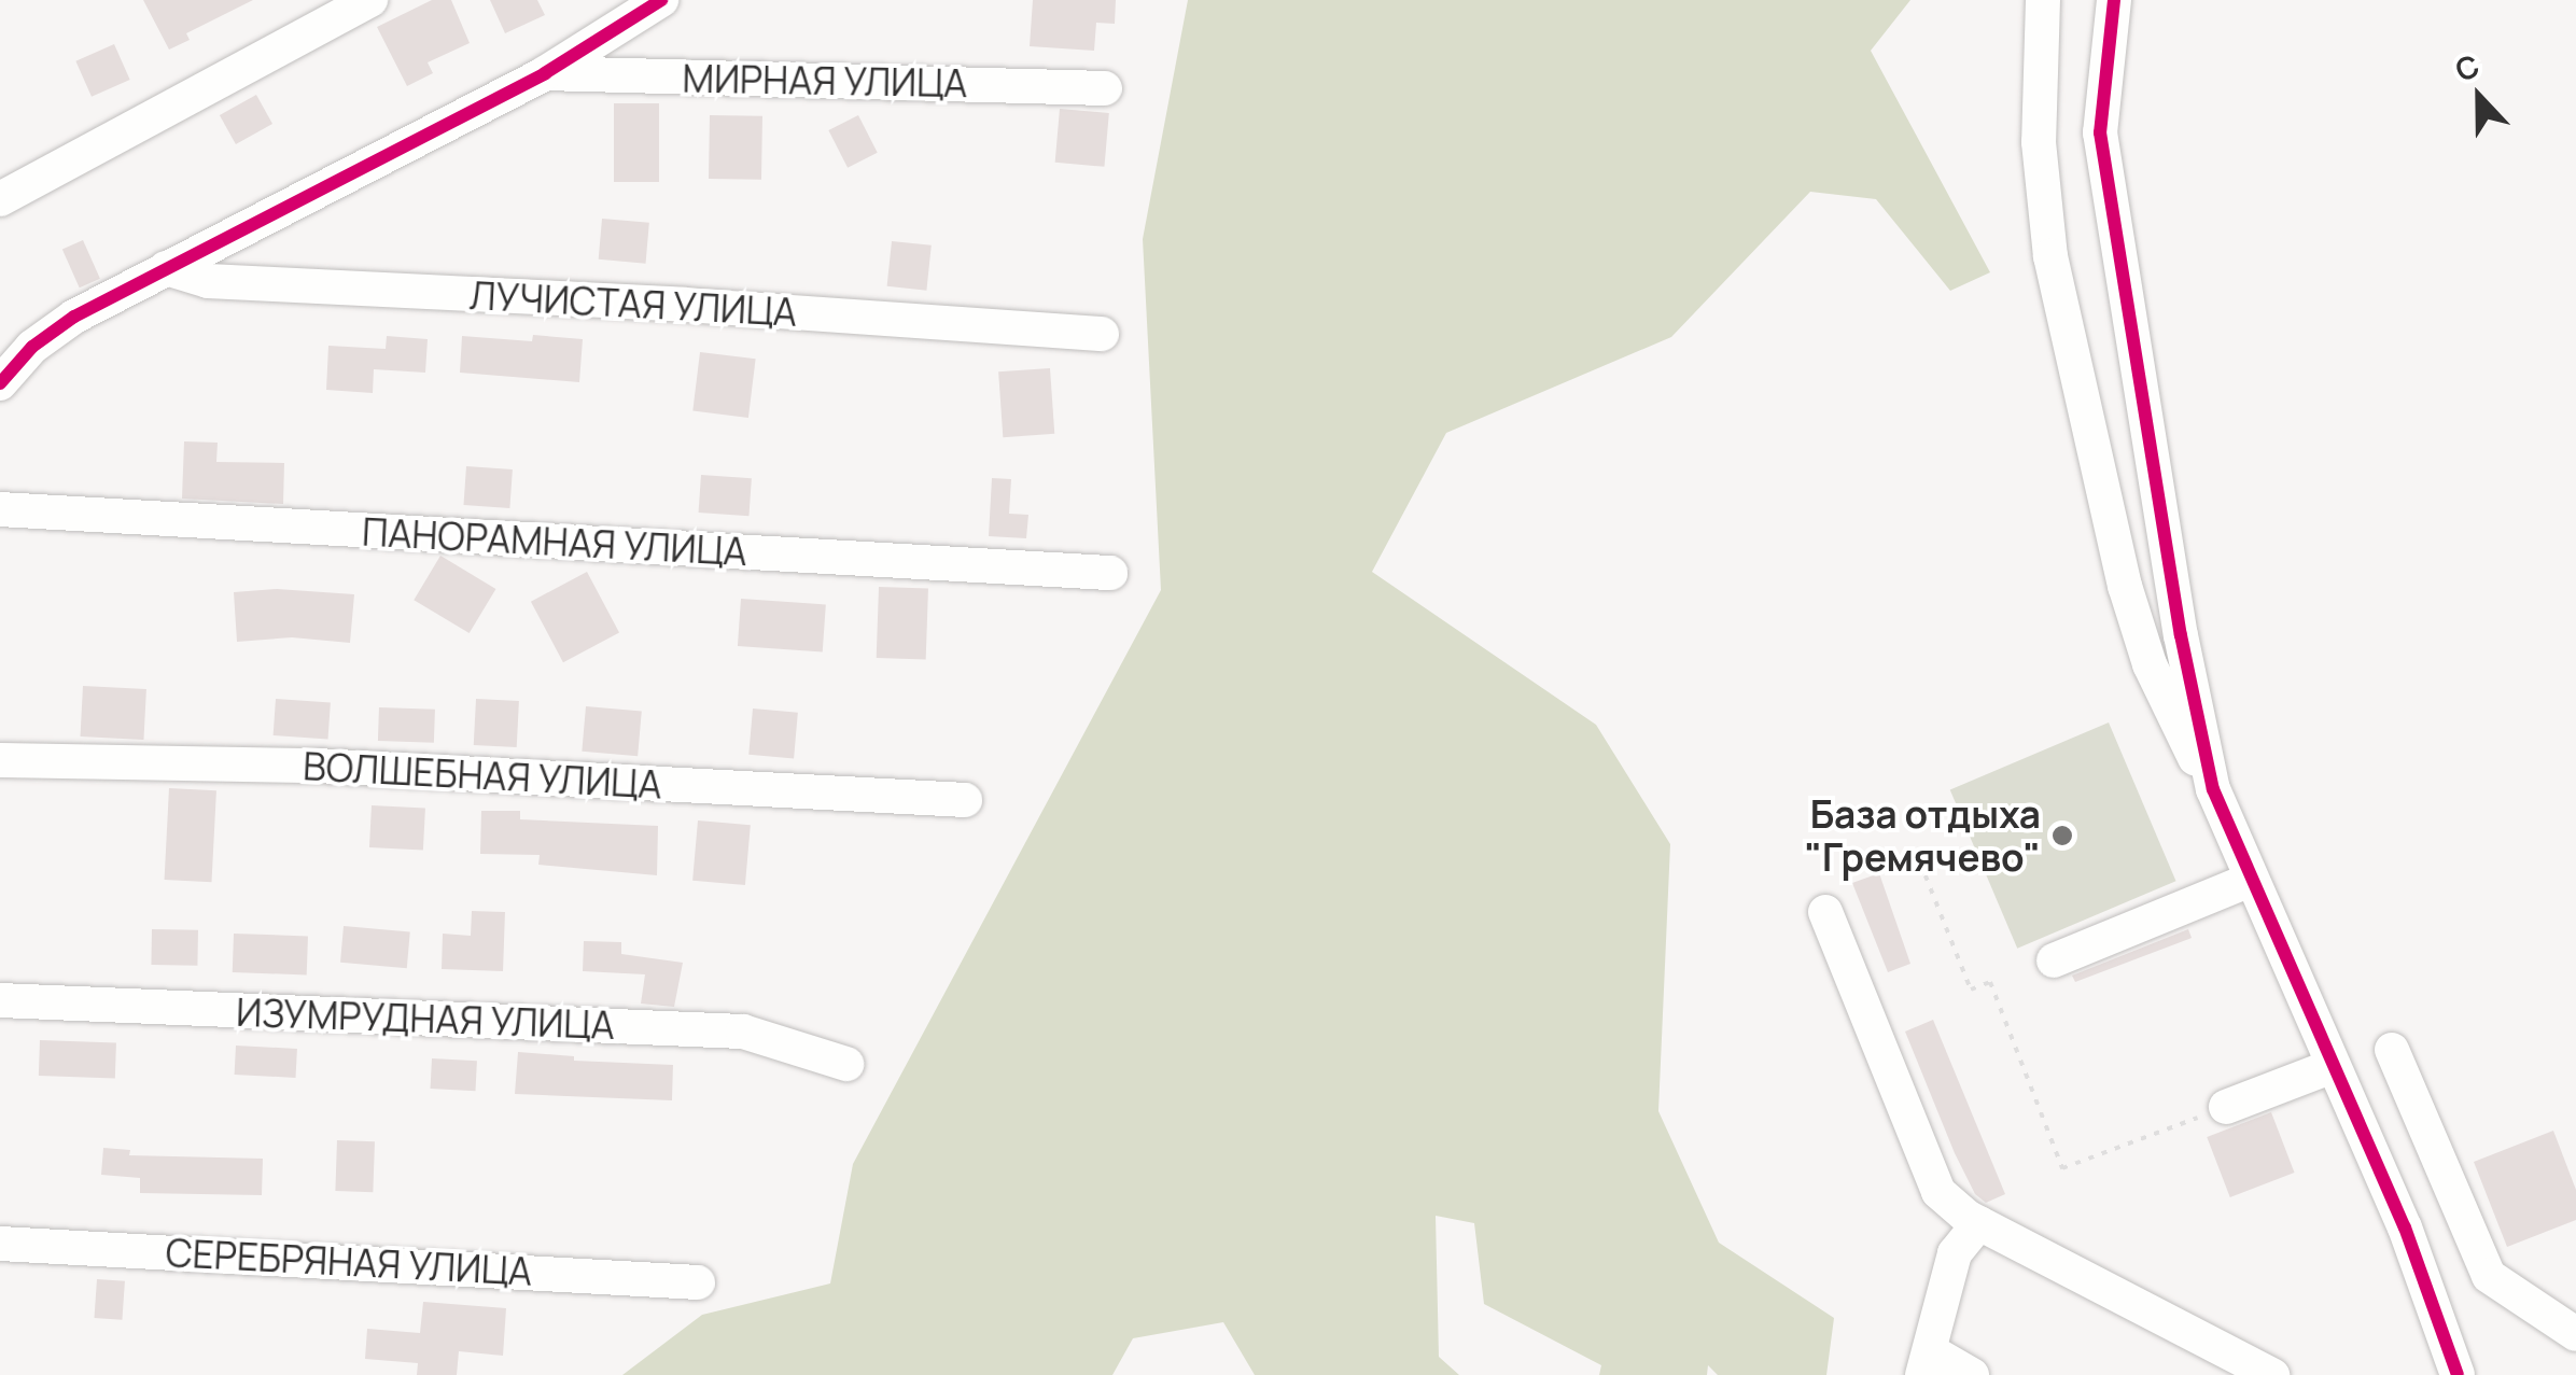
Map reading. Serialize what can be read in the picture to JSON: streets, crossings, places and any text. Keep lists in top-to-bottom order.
{
  "streets": {
    "street": [
      "МИРНАЯ УЛИЦА",
      "ЛУЧИСТАЯ УЛИЦА",
      "ПАНОРАМНАЯ УЛИЦА",
      "ВОЛШЕБНАЯ УЛИЦА",
      "ИЗУМРУДНАЯ УЛИЦА",
      "СЕРЕБРЯНАЯ УЛИЦА"
    ]
  },
  "places": ["База отдыха \"Гремячево\""],
  "north": "top"
}
